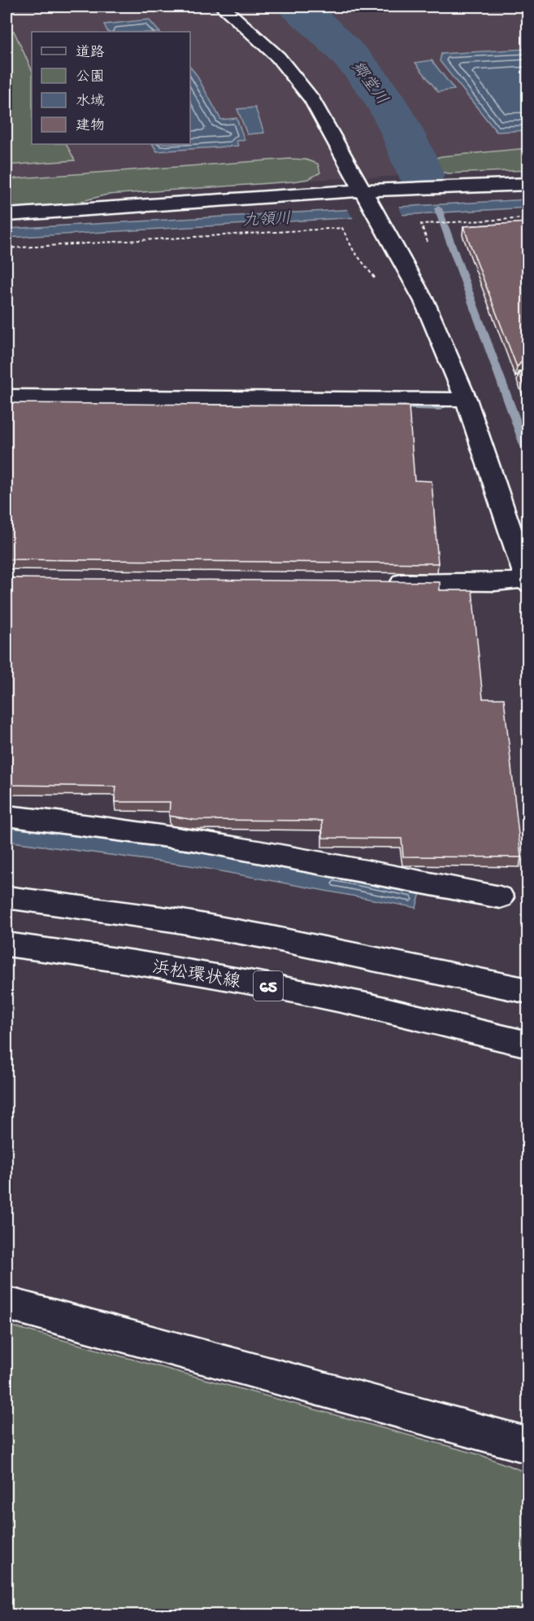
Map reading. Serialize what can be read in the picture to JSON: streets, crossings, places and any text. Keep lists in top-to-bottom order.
{
  "streets": {
    "street": ["浜松環状線", "65"]
  },
  "water": ["郷堂川", "九領川"],
  "legend": [
    "道路",
    "公園",
    "水域",
    "建物"
  ]
}
